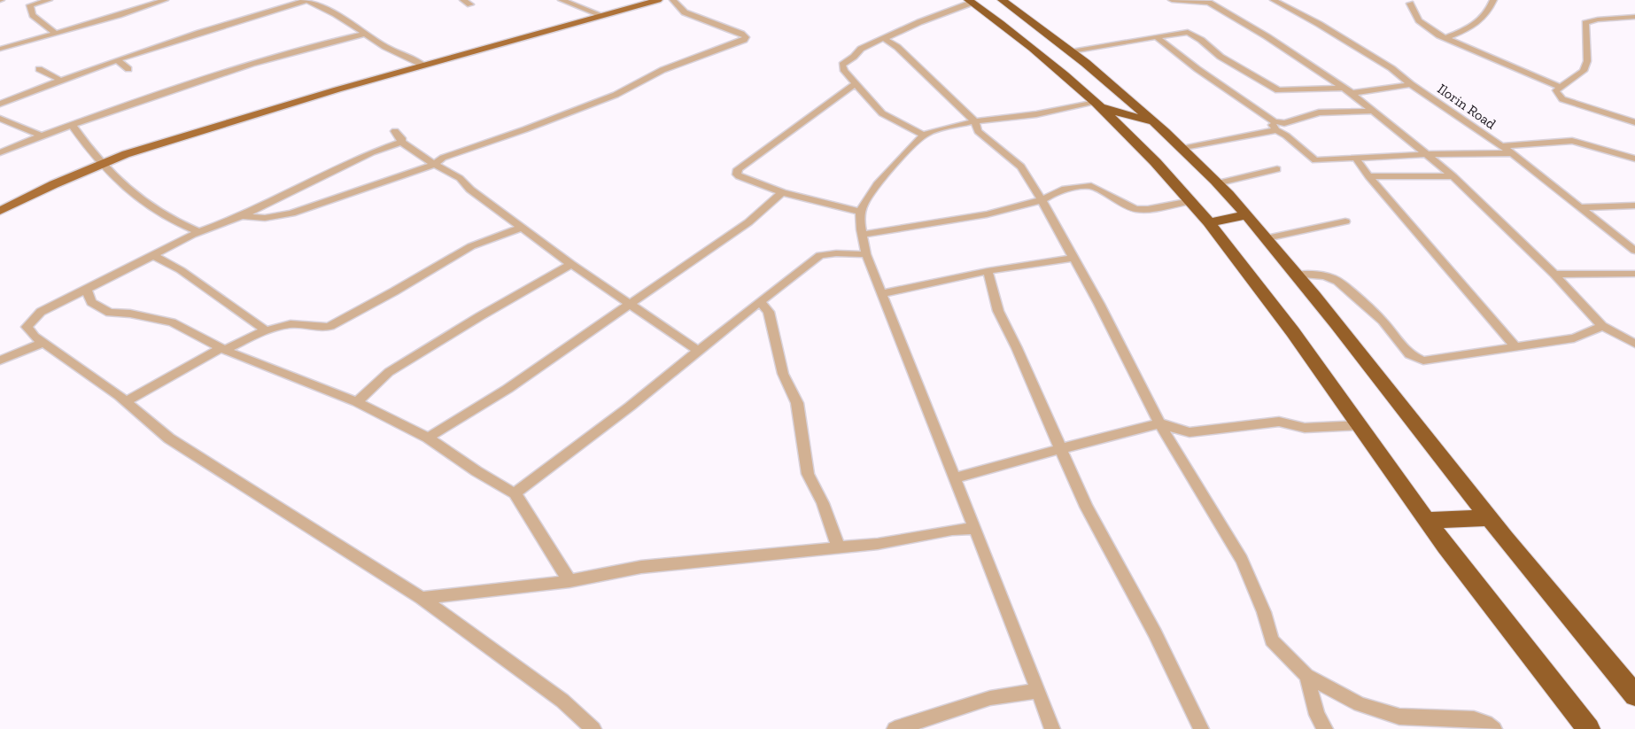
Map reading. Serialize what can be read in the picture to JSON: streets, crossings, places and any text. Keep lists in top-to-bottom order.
{
  "streets": {
    "street": ["Ilorin Road"]
  }
}
